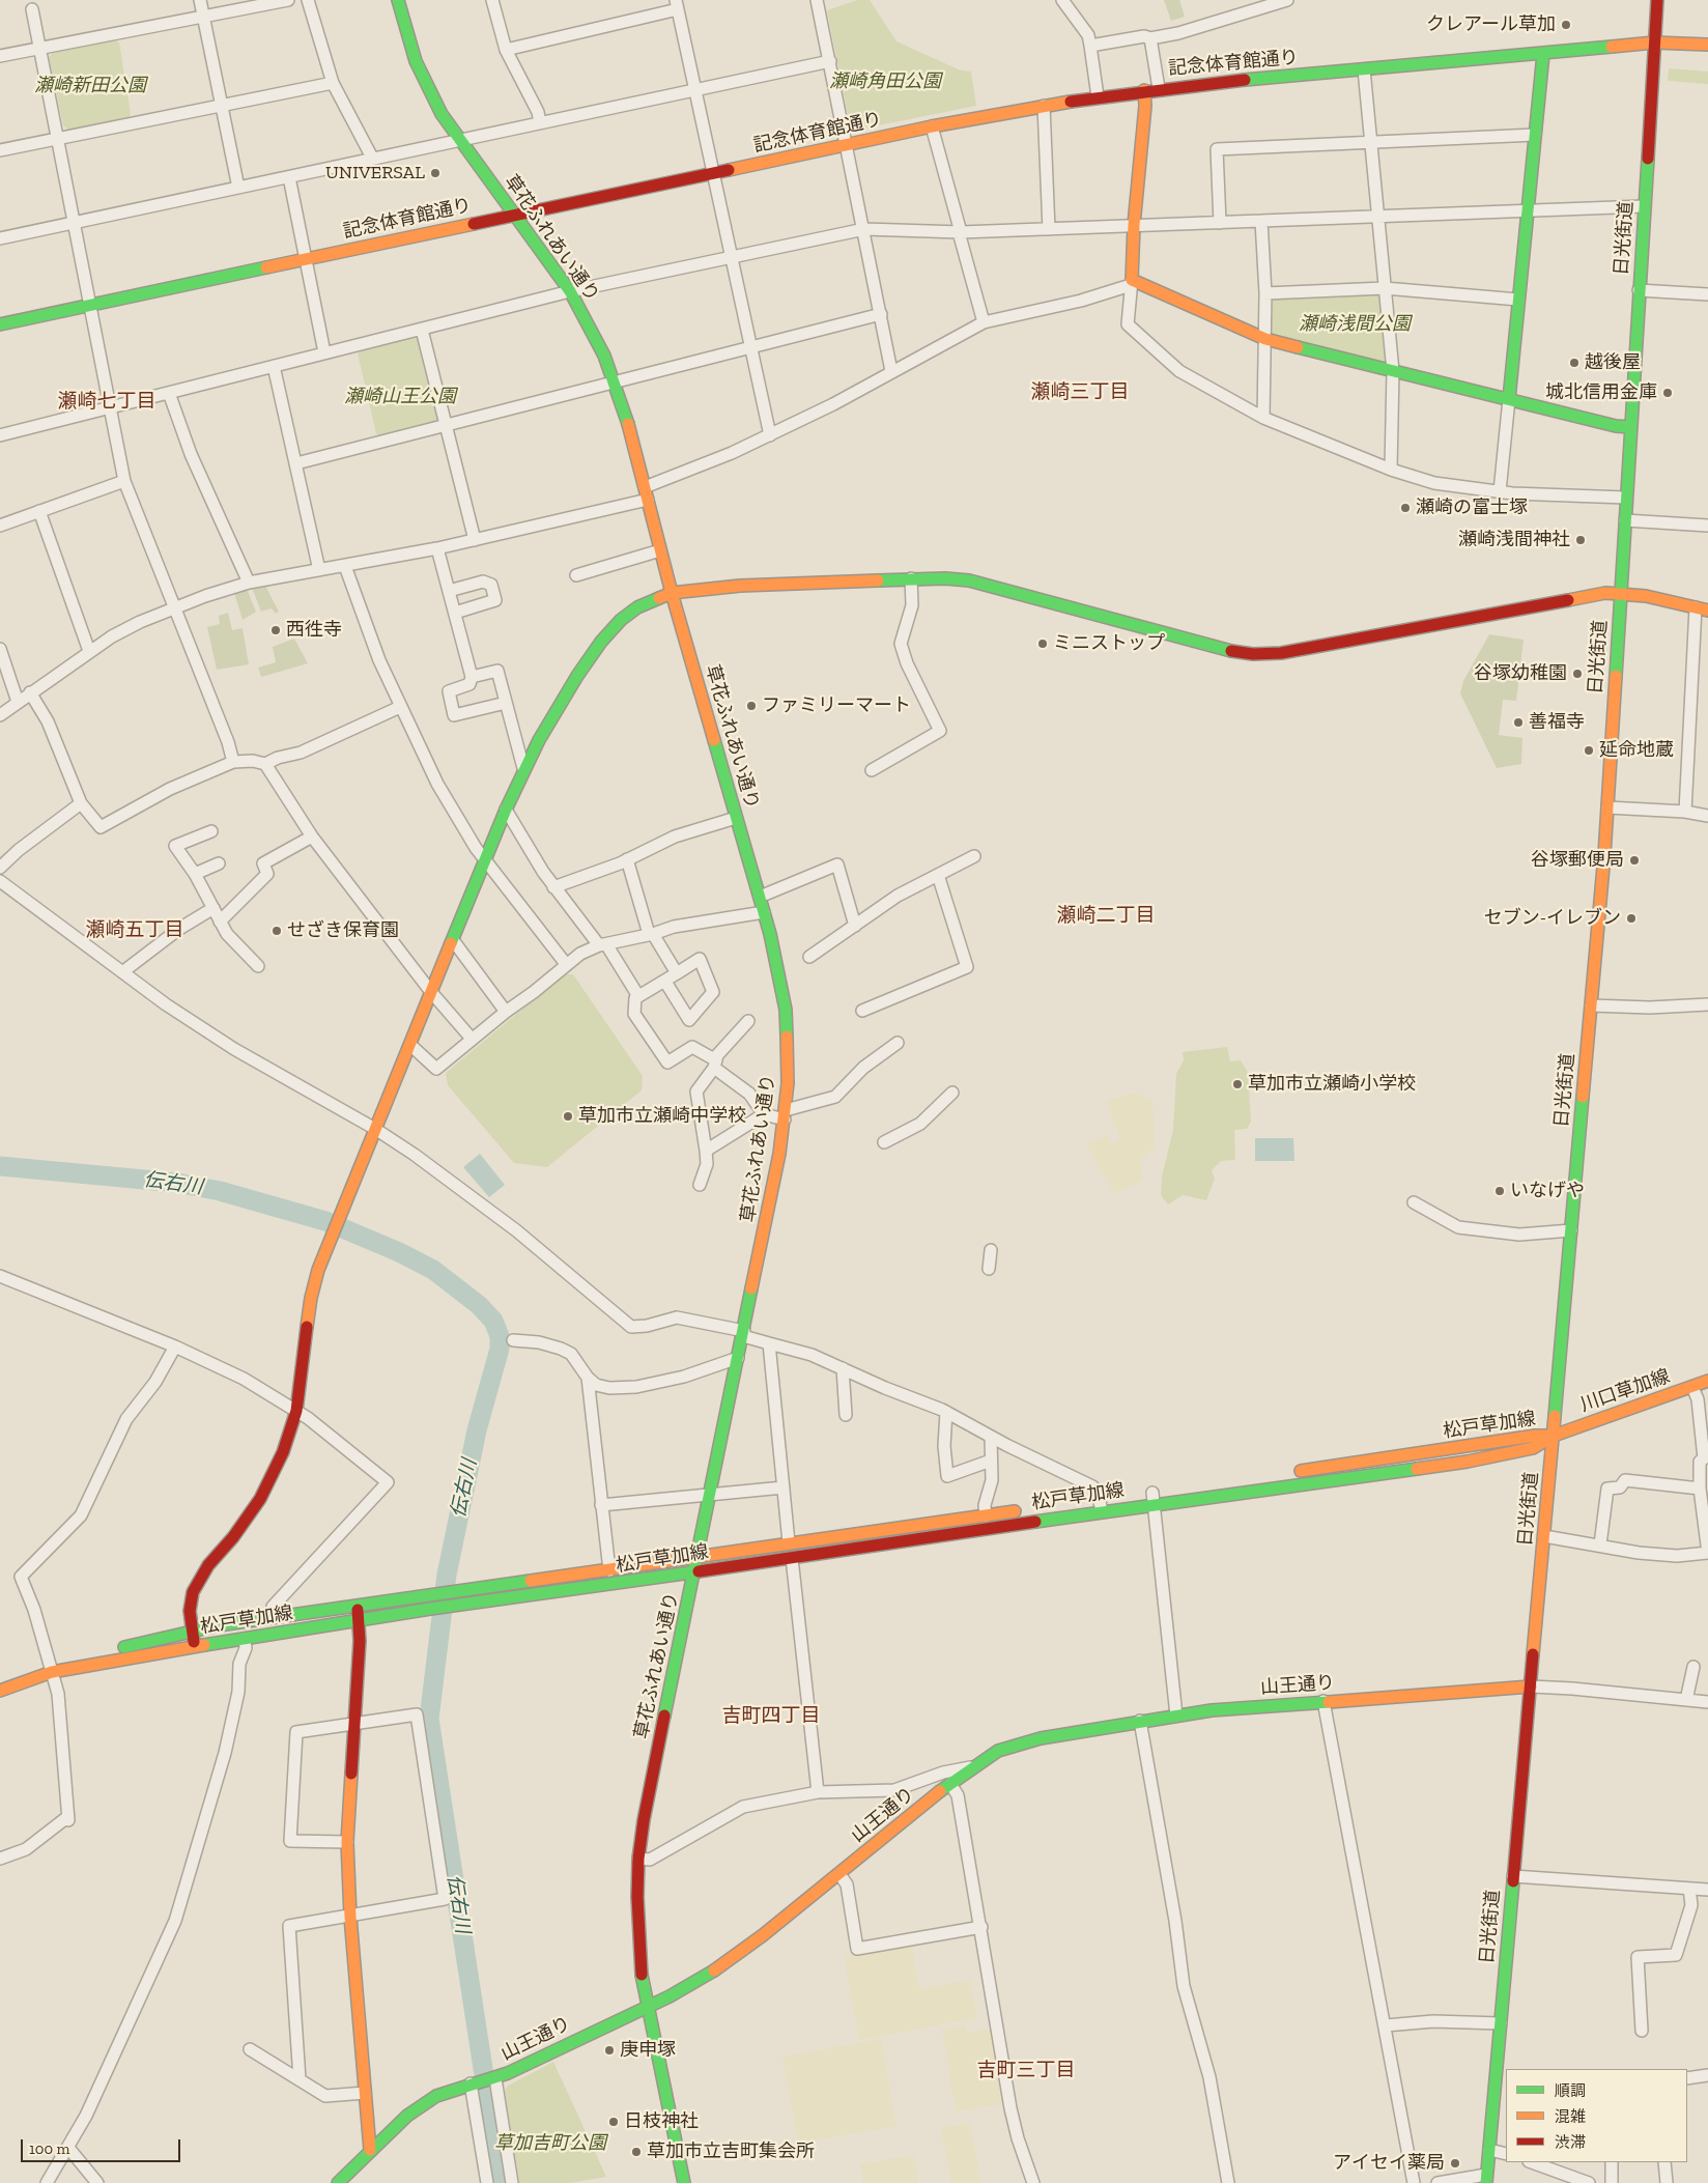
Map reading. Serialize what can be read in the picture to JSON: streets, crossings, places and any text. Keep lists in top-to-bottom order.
{
  "streets": {
    "street": [
      "記念体育館通り",
      "草花ふれあい通り",
      "日光街道",
      "川口草加線",
      "松戸草加線",
      "山王通り"
    ]
  },
  "crossings": [
    ["記念体育館通り", "草花ふれあい通り"],
    ["記念体育館通り", "日光街道"],
    ["草花ふれあい通り", "松戸草加線"],
    ["草花ふれあい通り", "山王通り"],
    ["日光街道", "川口草加線"],
    ["日光街道", "松戸草加線"],
    ["日光街道", "山王通り"],
    ["川口草加線", "松戸草加線"]
  ],
  "districts": [
    "瀬崎三丁目",
    "瀬崎七丁目",
    "瀬崎二丁目",
    "瀬崎五丁目",
    "吉町四丁目",
    "吉町三丁目"
  ],
  "water": ["伝右川"],
  "parks": [
    "瀬崎角田公園",
    "瀬崎新田公園",
    "瀬崎浅間公園",
    "瀬崎山王公園",
    "草加吉町公園"
  ],
  "places": [
    "クレアール草加",
    "UNIVERSAL",
    "越後屋",
    "城北信用金庫",
    "瀬崎の富士塚",
    "瀬崎浅間神社",
    "西徃寺",
    "ミニストップ",
    "谷塚幼稚園",
    "ファミリーマート",
    "善福寺",
    "延命地蔵",
    "谷塚郵便局",
    "セブン-イレブン",
    "せざき保育園",
    "草加市立瀬崎小学校",
    "草加市立瀬崎中学校",
    "いなげや",
    "庚申塚",
    "日枝神社",
    "草加市立吉町集会所",
    "アイセイ薬局"
  ],
  "legend": ["順調", "混雑", "渋滞"],
  "scale_bar": "100 m"
}
